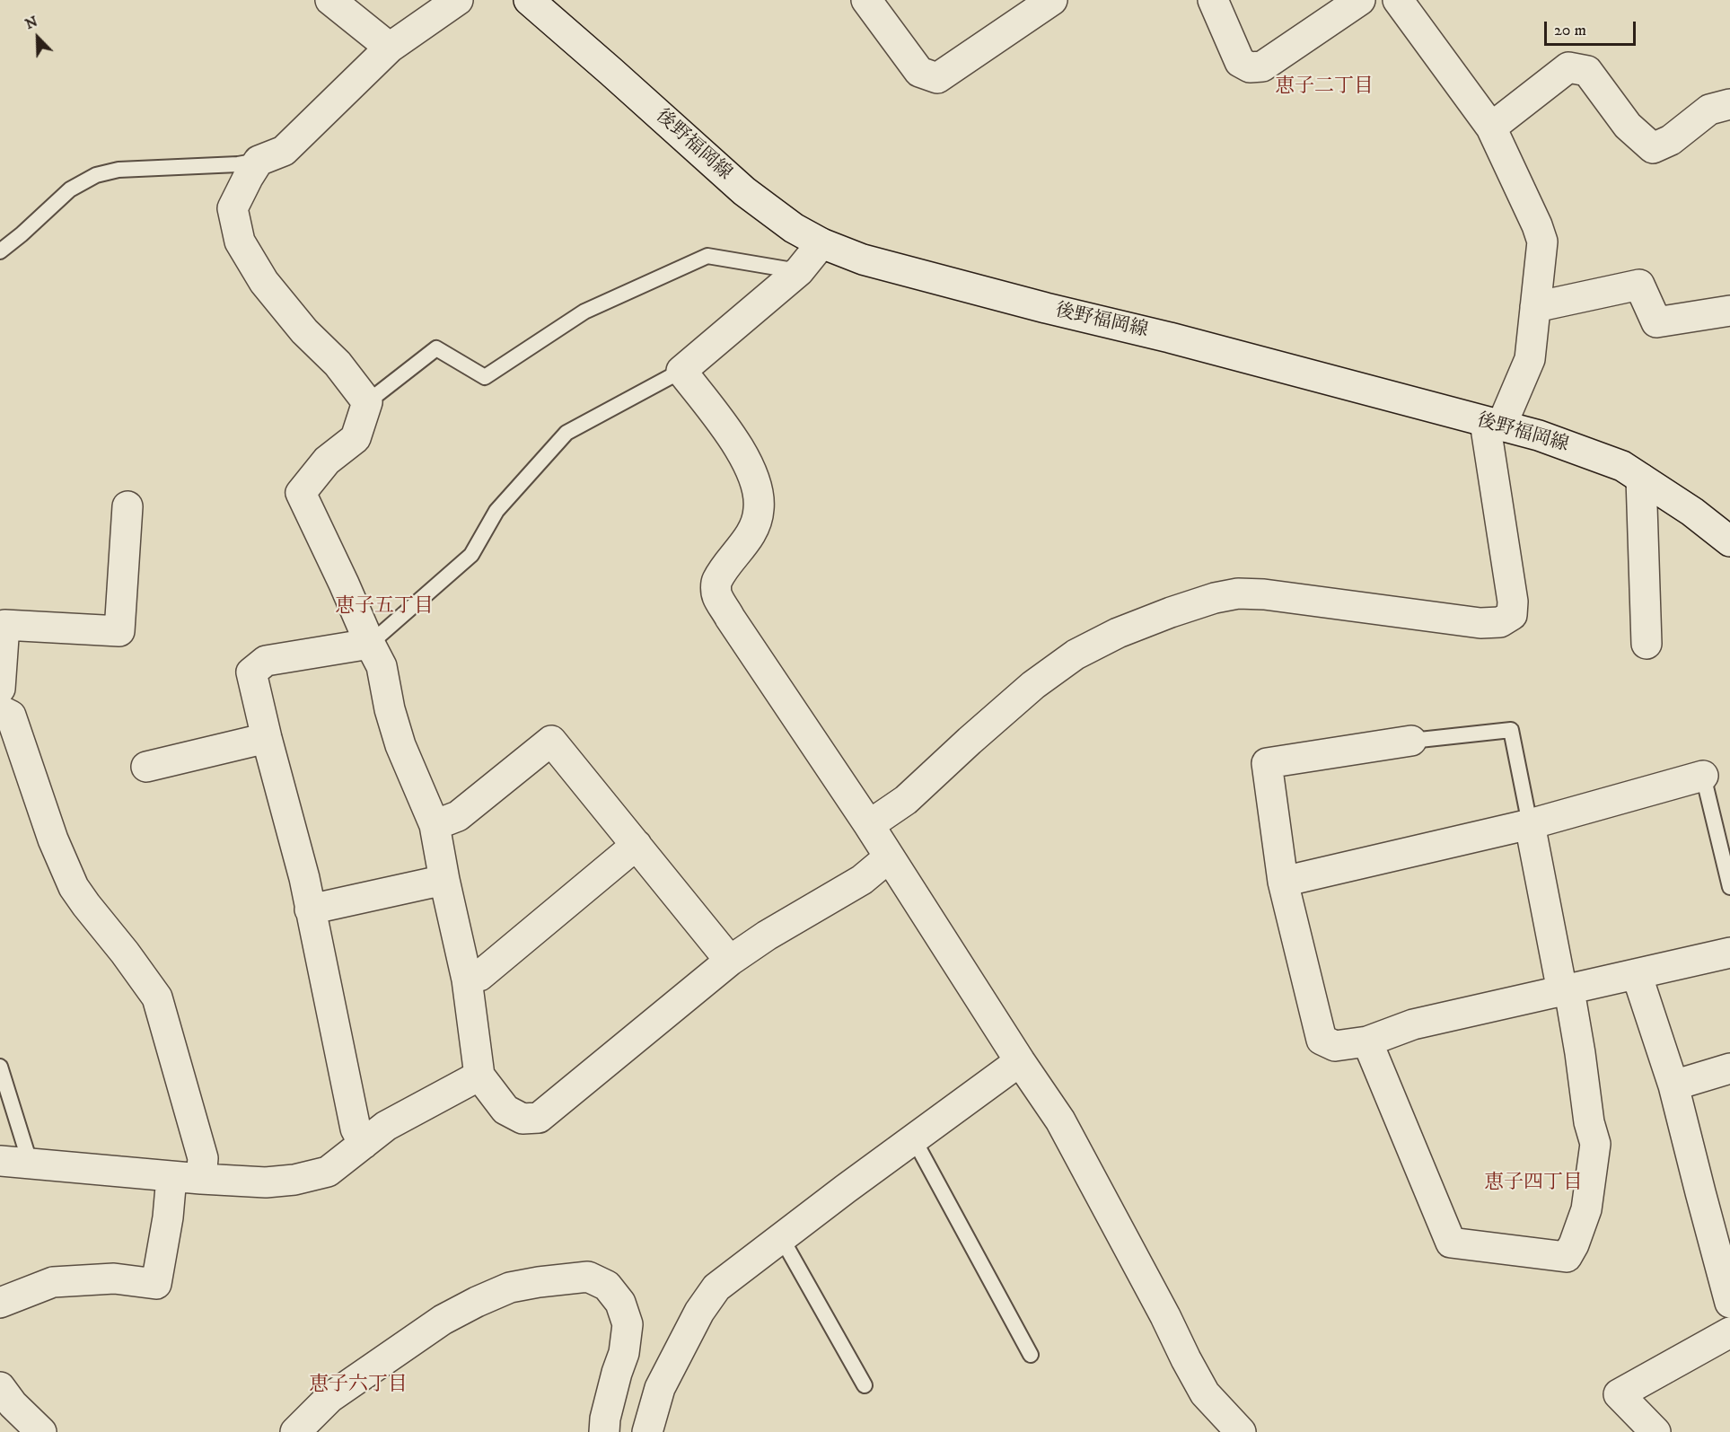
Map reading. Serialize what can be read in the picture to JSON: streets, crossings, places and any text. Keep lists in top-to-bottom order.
{
  "streets": {
    "street": ["後野福岡線"]
  },
  "districts": [
    "恵子二丁目",
    "恵子五丁目",
    "恵子四丁目",
    "恵子六丁目"
  ],
  "scale_bar": "20 m",
  "north": "top left"
}
